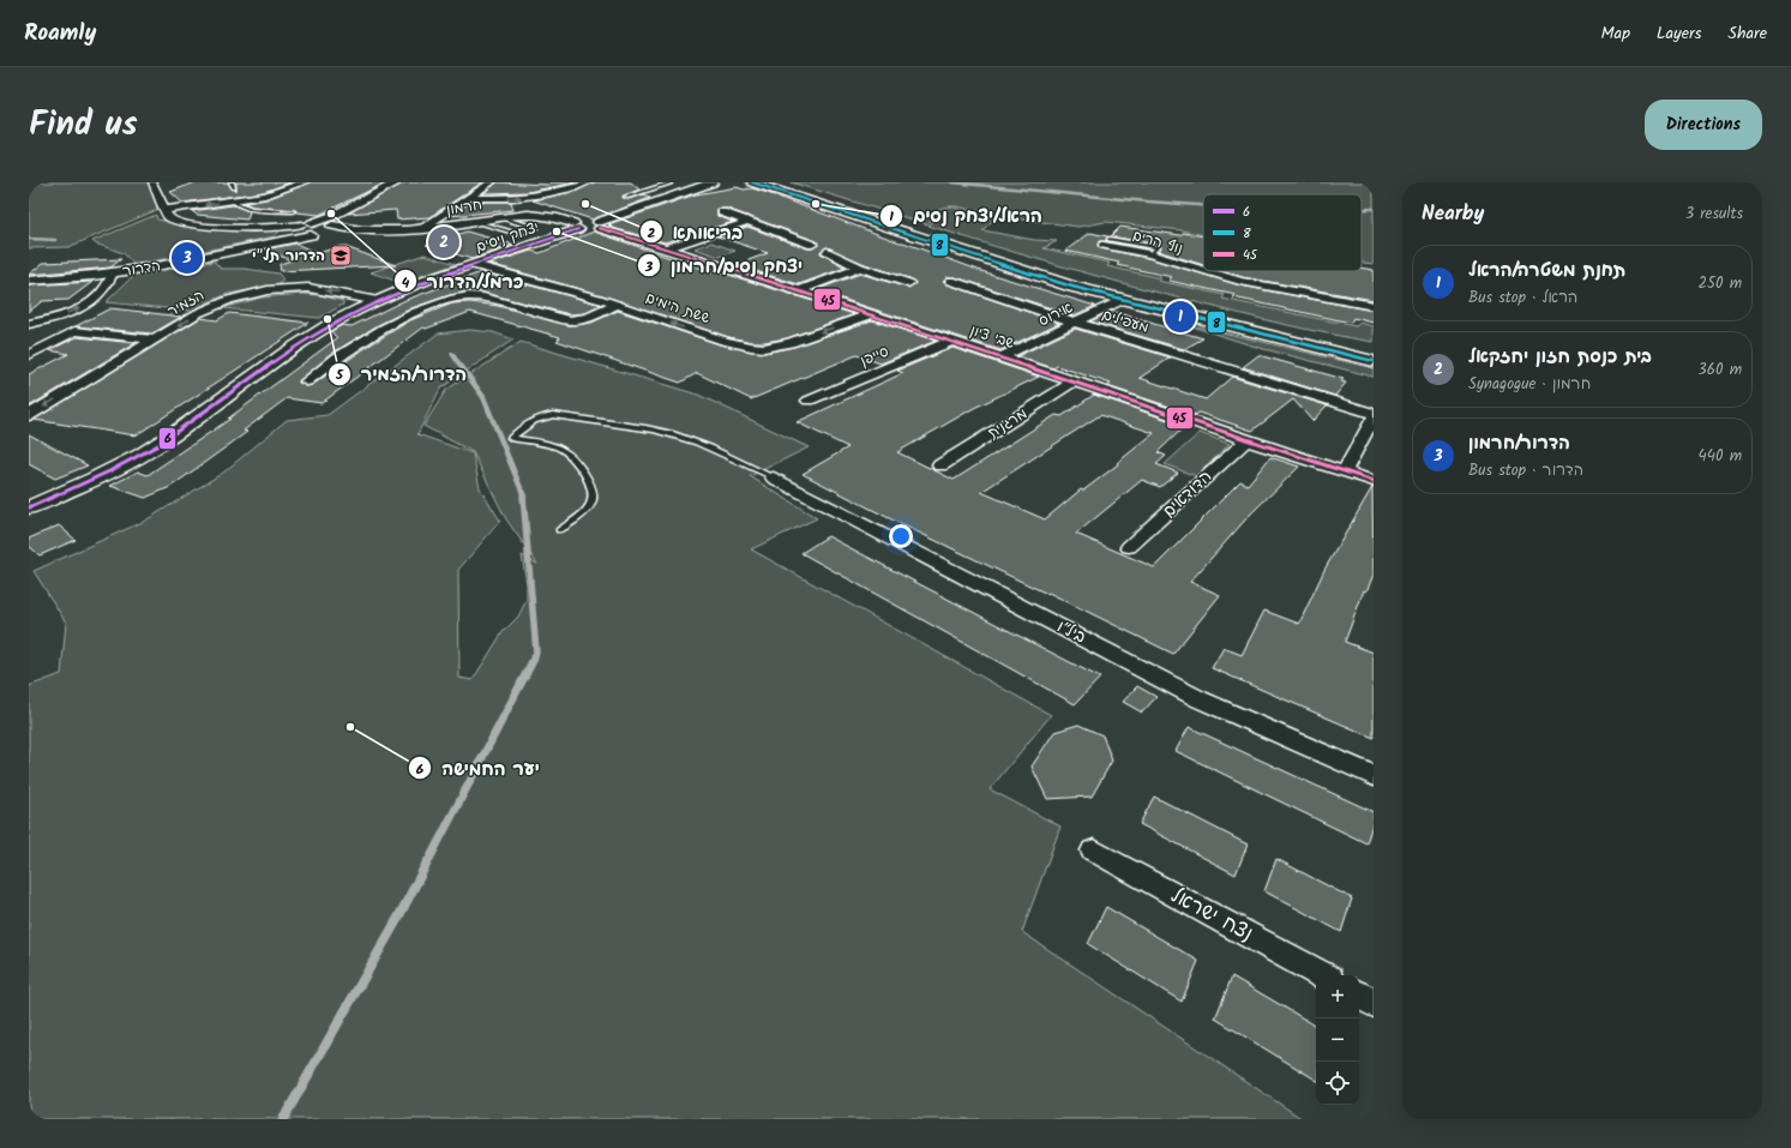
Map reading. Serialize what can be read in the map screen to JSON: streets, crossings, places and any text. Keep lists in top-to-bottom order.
{
  "streets": {
    "street": [
      "חרמון",
      "יצחק ניסים",
      "נוף הרים",
      "הדרור",
      "הזמיר",
      "ששת הימים",
      "אירוס",
      "מעפילים",
      "שבי ציון",
      "סייפן",
      "מרגנית",
      "הדודאים",
      "ביל״ו",
      "נצח ישראל"
    ]
  },
  "crossings": [
    ["חרמון", "יצחק ניסים"],
    ["חרמון", "הדרור"],
    ["יצחק ניסים", "ששת הימים"],
    ["ששת הימים", "שבי ציון"],
    ["אירוס", "מעפילים"],
    ["אירוס", "שבי ציון"],
    ["שבי ציון", "סייפן"],
    ["שבי ציון", "מרגנית"],
    ["שבי ציון", "הדודאים"]
  ],
  "places": {
    "other": [
      "בריאותא",
      "הראל/יצחק נסים",
      "כרמל/הדרור",
      "יצחק נסים/חרמון",
      "הדרור/הזמיר",
      "יער החמישה"
    ],
    "school or university": ["הדרור תל\"י"]
  },
  "lines": ["transit line 8", "transit line 45", "transit line 6"],
  "legend": ["6", "8", "45"],
  "page": {
    "header": "Roamly",
    "nav": ["Map", "Layers", "Share"],
    "title": "Find us",
    "buttons": "Directions",
    "heading": ["Nearby", "3 results"],
    "pins": ["2", "3", "1"],
    "list": [
      {
        "mark": "1",
        "name": "תחנת משטרה/הראל",
        "note": "Bus stop · הראל",
        "value": "250 m"
      },
      {
        "mark": "2",
        "name": "בית כנסת חזון יחזקאל",
        "note": "Synagogue · חרמון",
        "value": "360 m"
      },
      {
        "mark": "3",
        "name": "הדרור/חרמון",
        "note": "Bus stop · הדרור",
        "value": "440 m"
      }
    ],
    "map_buttons": ["+", "−"]
  }
}
